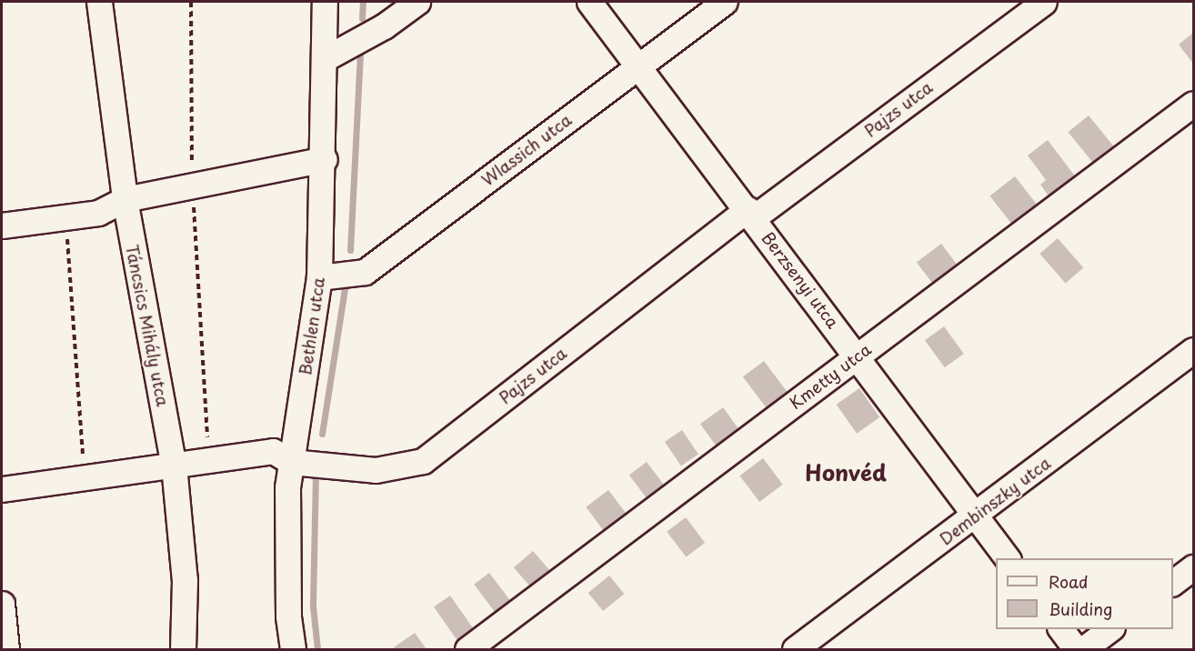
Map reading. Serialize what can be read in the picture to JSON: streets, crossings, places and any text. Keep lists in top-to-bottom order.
{
  "streets": {
    "street": [
      "Pajzs utca",
      "Wlassich utca",
      "Berzsenyi utca",
      "Táncsics Mihály utca",
      "Bethlen utca",
      "Kmetty utca",
      "Dembinszky utca"
    ]
  },
  "crossings": [
    ["Pajzs utca", "Berzsenyi utca"],
    ["Pajzs utca", "Táncsics Mihály utca"],
    ["Pajzs utca", "Bethlen utca"],
    ["Wlassich utca", "Berzsenyi utca"],
    ["Wlassich utca", "Bethlen utca"],
    ["Berzsenyi utca", "Kmetty utca"],
    ["Berzsenyi utca", "Dembinszky utca"]
  ],
  "districts": ["Honvéd"],
  "legend": ["Road", "Building"]
}
